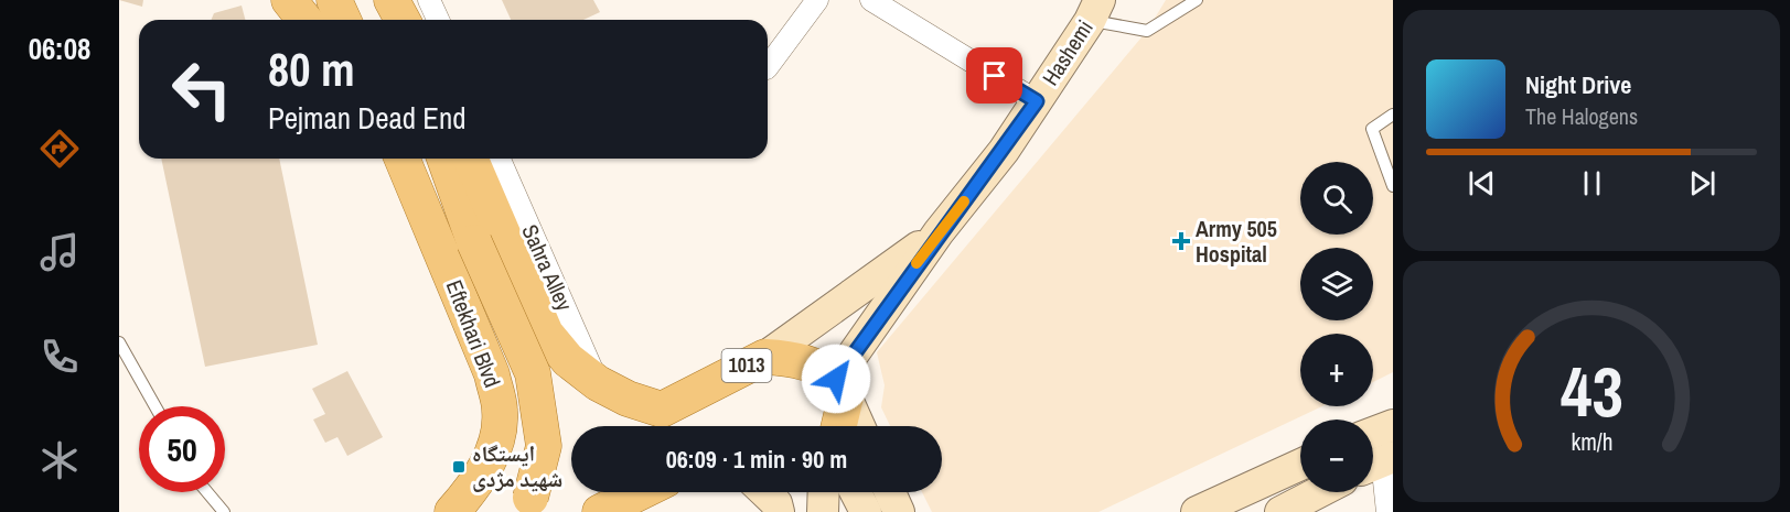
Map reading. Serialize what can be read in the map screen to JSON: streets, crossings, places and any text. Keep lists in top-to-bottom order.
{
  "streets": {
    "main road": ["Hashemi", "Eftekhari Blvd", "1013"],
    "street": ["Sahra Alley"]
  },
  "crossings": [
    ["Hashemi", "1013"],
    ["Sahra Alley", "1013"]
  ],
  "places": {
    "health": ["Army 505 Hospital"],
    "transit": ["ایستگاه شهید مژدی"]
  },
  "page": {
    "tabs": "06:08",
    "turn": ["80 m", "Pejman Dead End"],
    "song": ["Night Drive", "The Halogens"],
    "map_buttons": ["+", "−"],
    "limit": "50",
    "trip": "06:09 · 1 min · 90 m",
    "gauge": ["43", "km/h"]
  }
}
